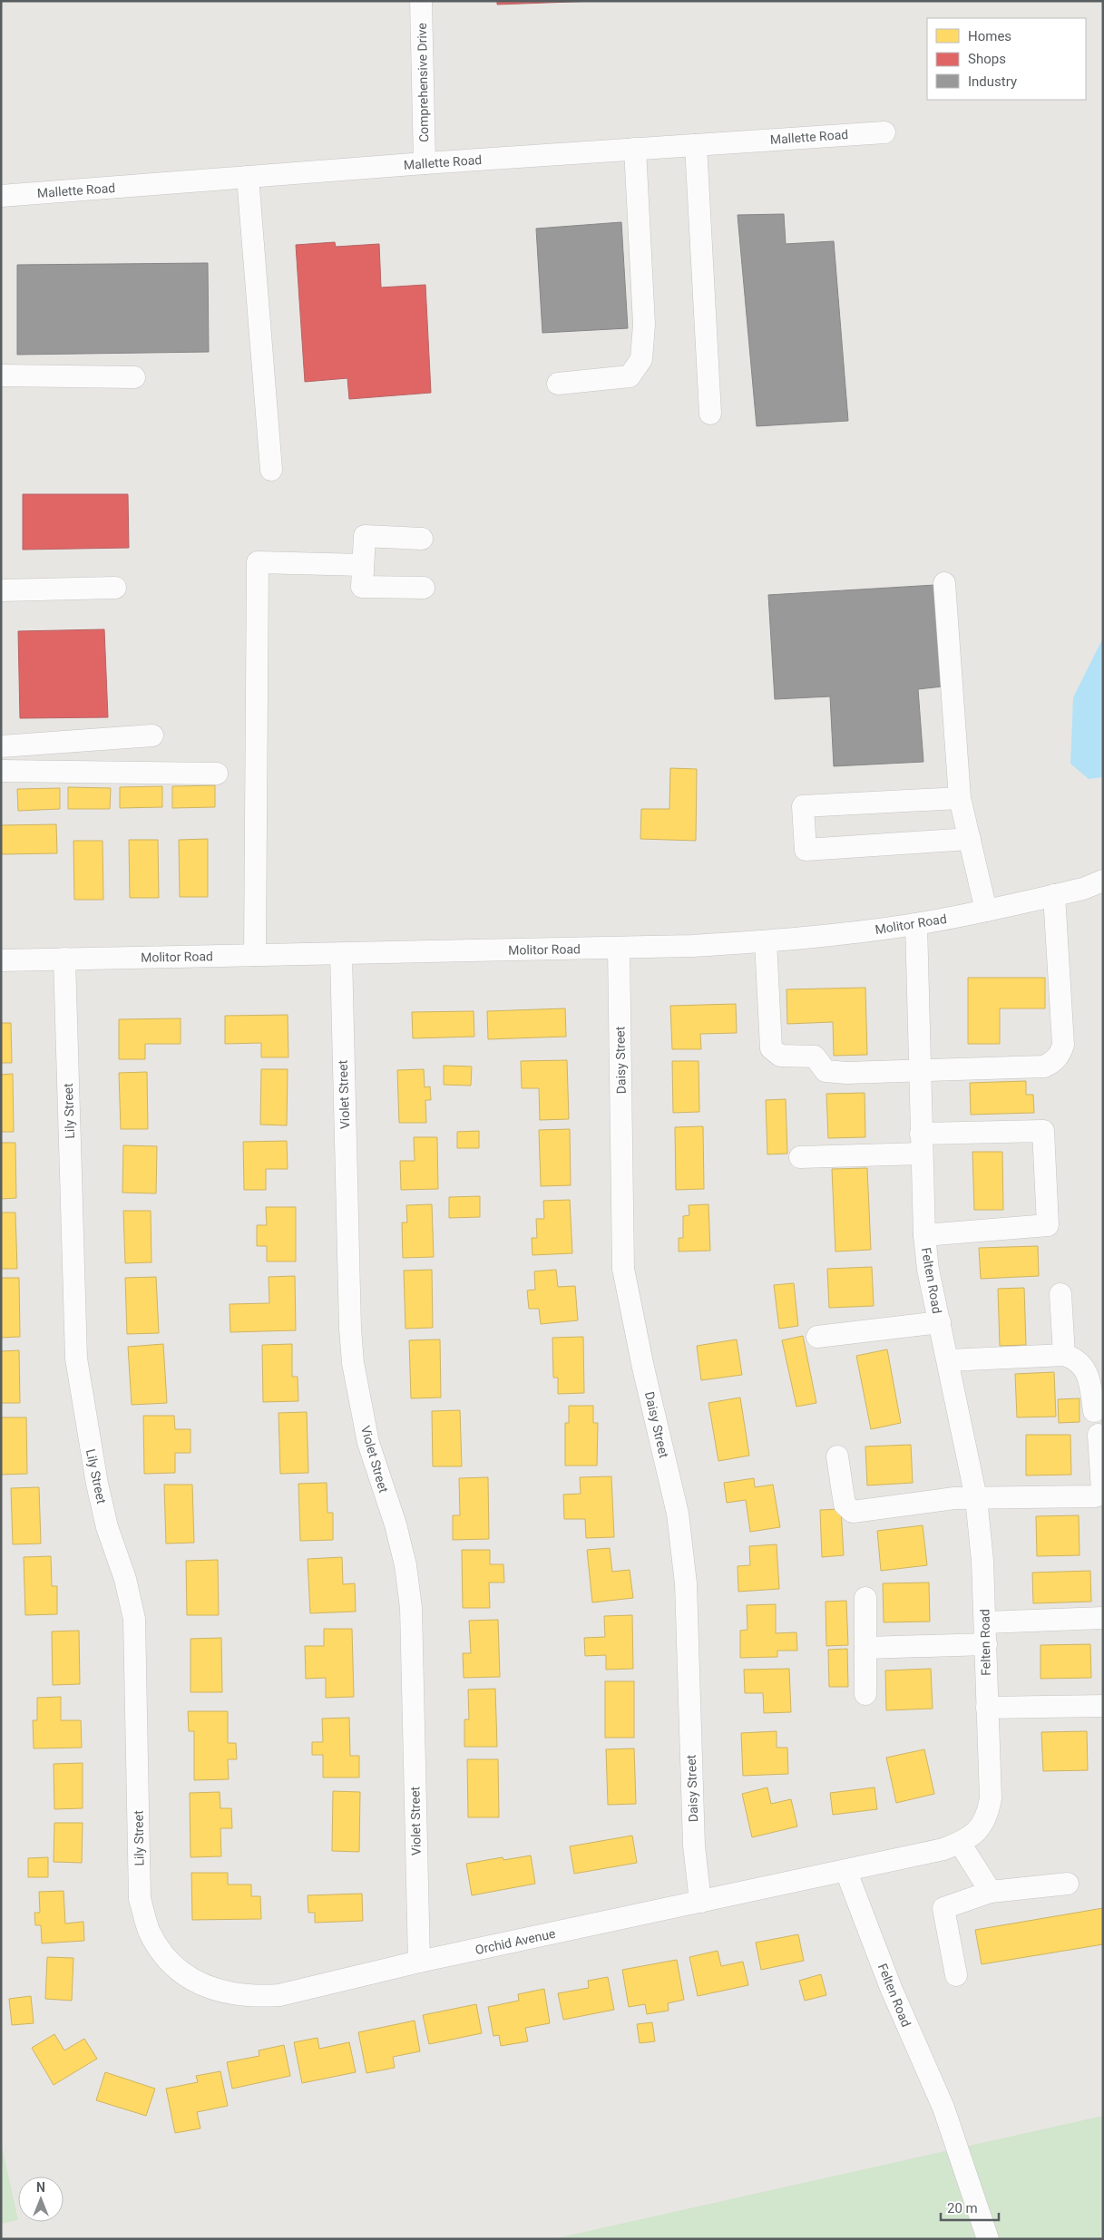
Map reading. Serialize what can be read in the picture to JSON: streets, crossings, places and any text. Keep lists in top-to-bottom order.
{
  "streets": {
    "street": [
      "Comprehensive Drive",
      "Mallette Road",
      "Molitor Road",
      "Daisy Street",
      "Violet Street",
      "Lily Street",
      "Felten Road",
      "Orchid Avenue"
    ]
  },
  "crossings": [
    ["Comprehensive Drive", "Mallette Road"],
    ["Molitor Road", "Daisy Street"],
    ["Molitor Road", "Violet Street"],
    ["Molitor Road", "Lily Street"],
    ["Molitor Road", "Felten Road"],
    ["Daisy Street", "Orchid Avenue"],
    ["Violet Street", "Orchid Avenue"],
    ["Lily Street", "Orchid Avenue"],
    ["Felten Road", "Orchid Avenue"]
  ],
  "legend": ["Homes", "Shops", "Industry"],
  "scale_bar": "20 m",
  "north": "top"
}
